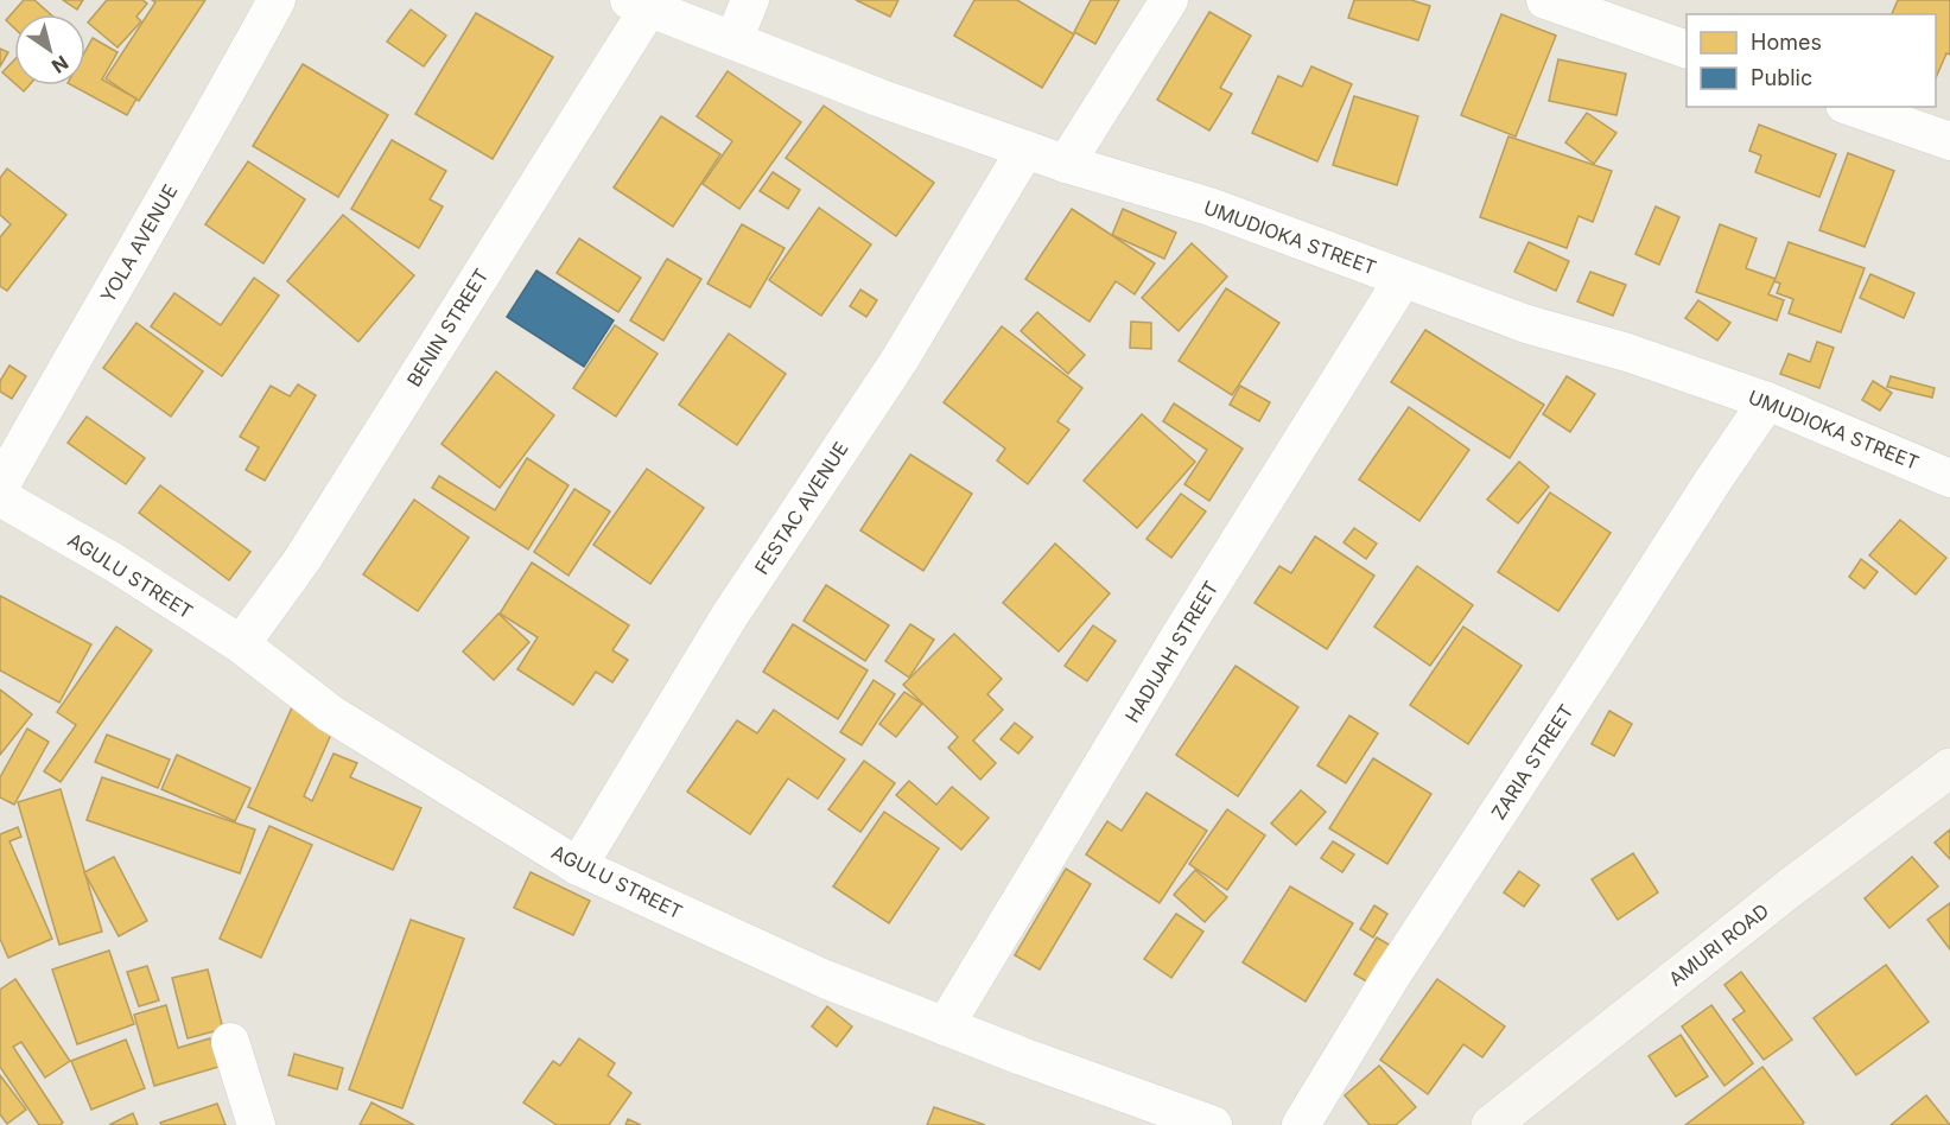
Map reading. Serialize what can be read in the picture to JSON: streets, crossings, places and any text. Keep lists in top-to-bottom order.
{
  "streets": {
    "main road": ["AMURI ROAD"],
    "street": [
      "UMUDIOKA STREET",
      "YOLA AVENUE",
      "BENIN STREET",
      "FESTAC AVENUE",
      "AGULU STREET",
      "HADIJAH STREET",
      "ZARIA STREET"
    ]
  },
  "crossings": [
    ["UMUDIOKA STREET", "BENIN STREET"],
    ["UMUDIOKA STREET", "FESTAC AVENUE"],
    ["UMUDIOKA STREET", "HADIJAH STREET"],
    ["UMUDIOKA STREET", "ZARIA STREET"],
    ["BENIN STREET", "AGULU STREET"],
    ["FESTAC AVENUE", "AGULU STREET"],
    ["AGULU STREET", "HADIJAH STREET"]
  ],
  "legend": ["Homes", "Public"],
  "north": "bottom right"
}
